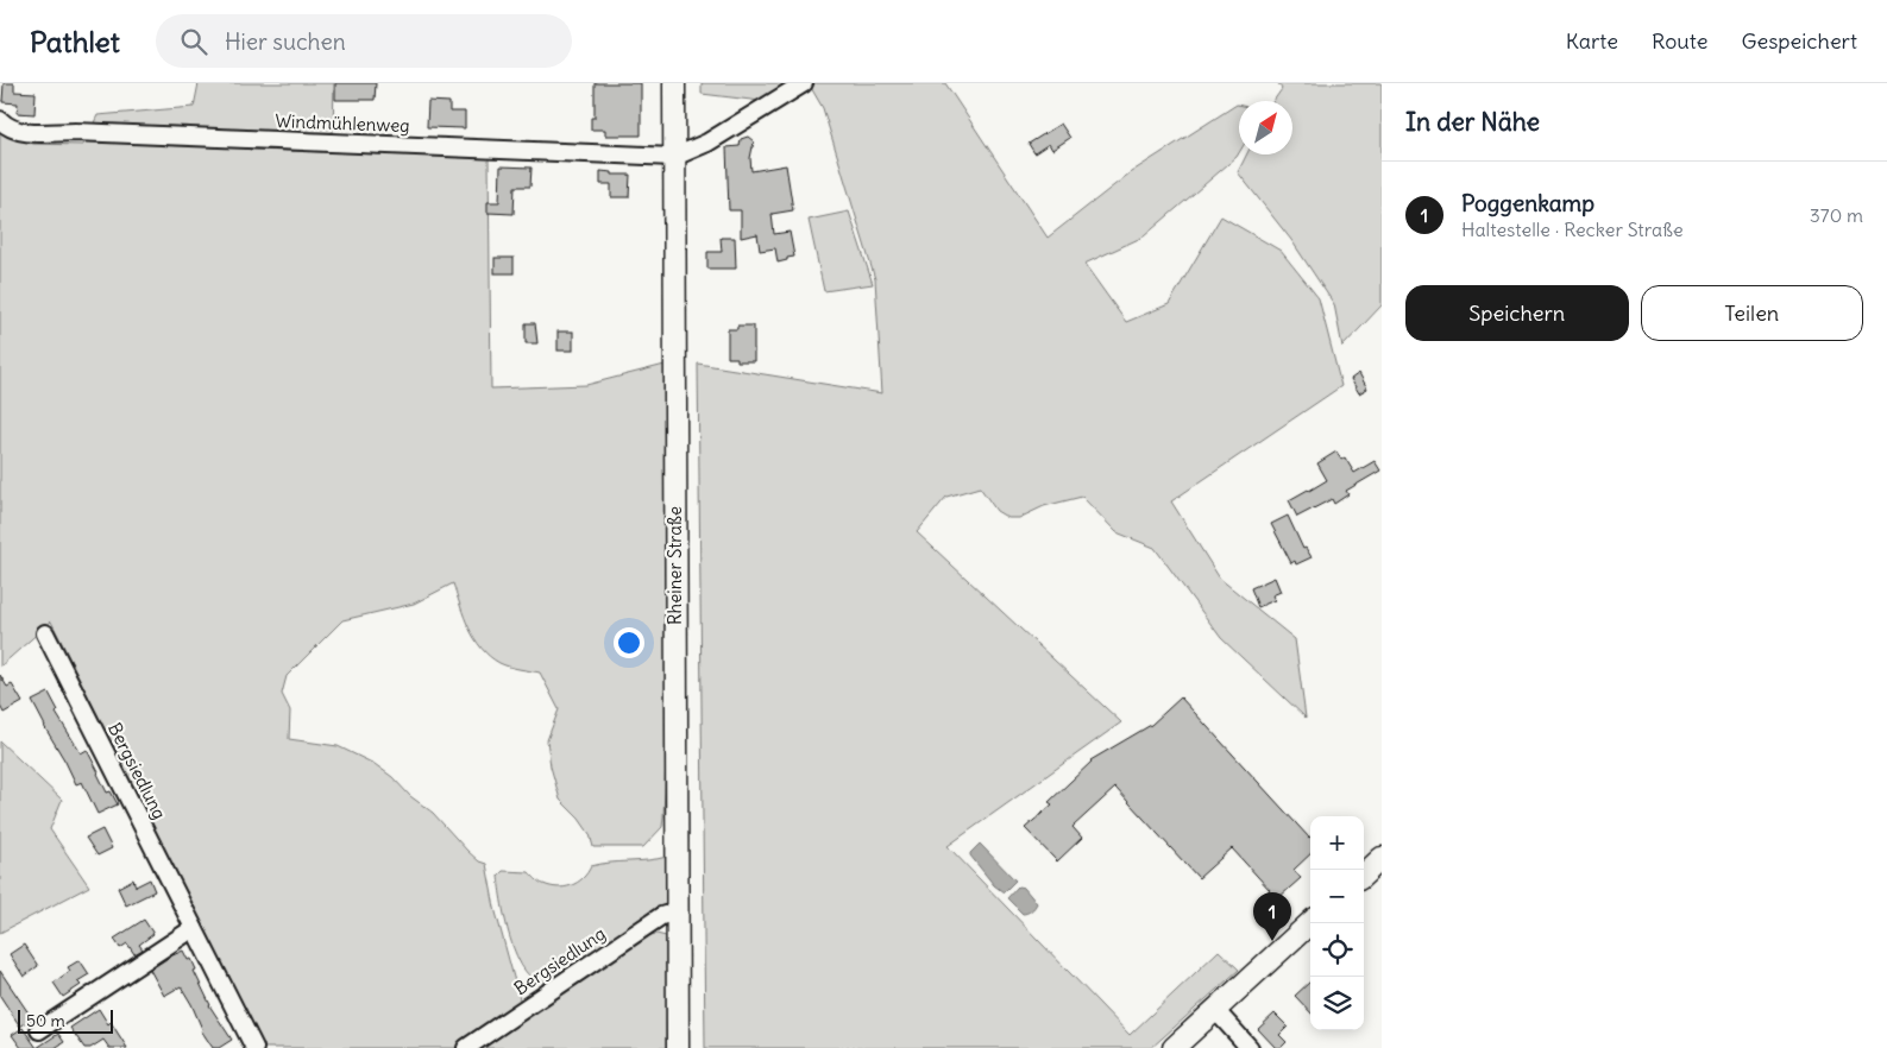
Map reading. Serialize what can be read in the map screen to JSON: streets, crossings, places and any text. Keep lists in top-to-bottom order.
{
  "streets": {
    "main road": ["Rheiner Straße"],
    "street": ["Windmühlenweg", "Bergsiedlung"]
  },
  "crossings": [
    ["Windmühlenweg", "Rheiner Straße"],
    ["Rheiner Straße", "Bergsiedlung"]
  ],
  "scale_bar": "50 m",
  "north": "top right",
  "page": {
    "header": "Pathlet",
    "search": "Hier suchen",
    "nav": ["Karte", "Route", "Gespeichert"],
    "heading": "In der Nähe",
    "list": [
      {
        "mark": "1",
        "name": "Poggenkamp",
        "note": "Haltestelle · Recker Straße",
        "value": "370 m"
      }
    ],
    "buttons": ["Speichern", "Teilen"],
    "map_buttons": ["+", "−"],
    "pins": "1",
    "scale": "50 m"
  }
}
